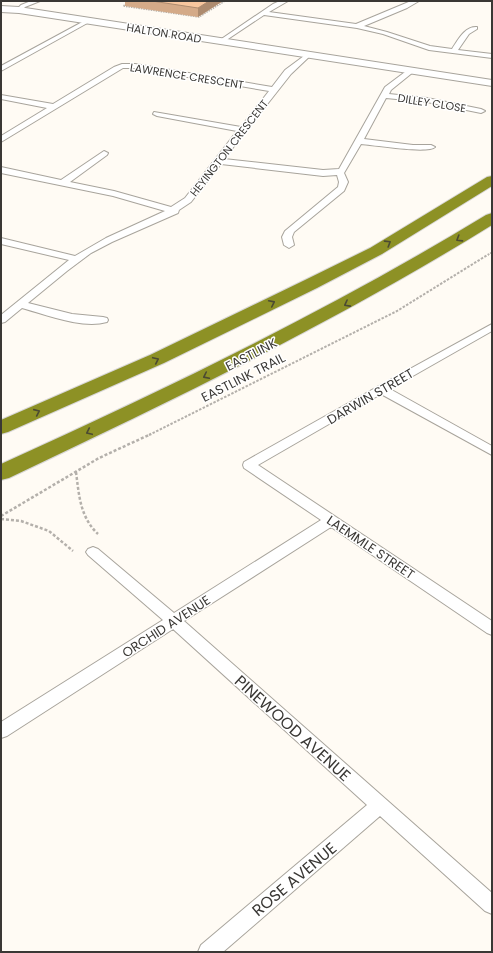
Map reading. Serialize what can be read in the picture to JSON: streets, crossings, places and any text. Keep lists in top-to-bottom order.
{
  "streets": {
    "highway": ["EASTLINK"],
    "main road": ["HALTON ROAD"],
    "street": [
      "LAWRENCE CRESCENT",
      "DILLEY CLOSE",
      "HEYINGTON CRESCENT",
      "DARWIN STREET",
      "LAEMMLE STREET",
      "ORCHID AVENUE",
      "PINEWOOD AVENUE",
      "ROSE AVENUE"
    ],
    "path": ["EASTLINK TRAIL"]
  },
  "crossings": [
    ["HALTON ROAD", "HEYINGTON CRESCENT"],
    ["LAWRENCE CRESCENT", "HEYINGTON CRESCENT"],
    ["DARWIN STREET", "LAEMMLE STREET"],
    ["LAEMMLE STREET", "ORCHID AVENUE"],
    ["ORCHID AVENUE", "PINEWOOD AVENUE"],
    ["PINEWOOD AVENUE", "ROSE AVENUE"]
  ]
}
